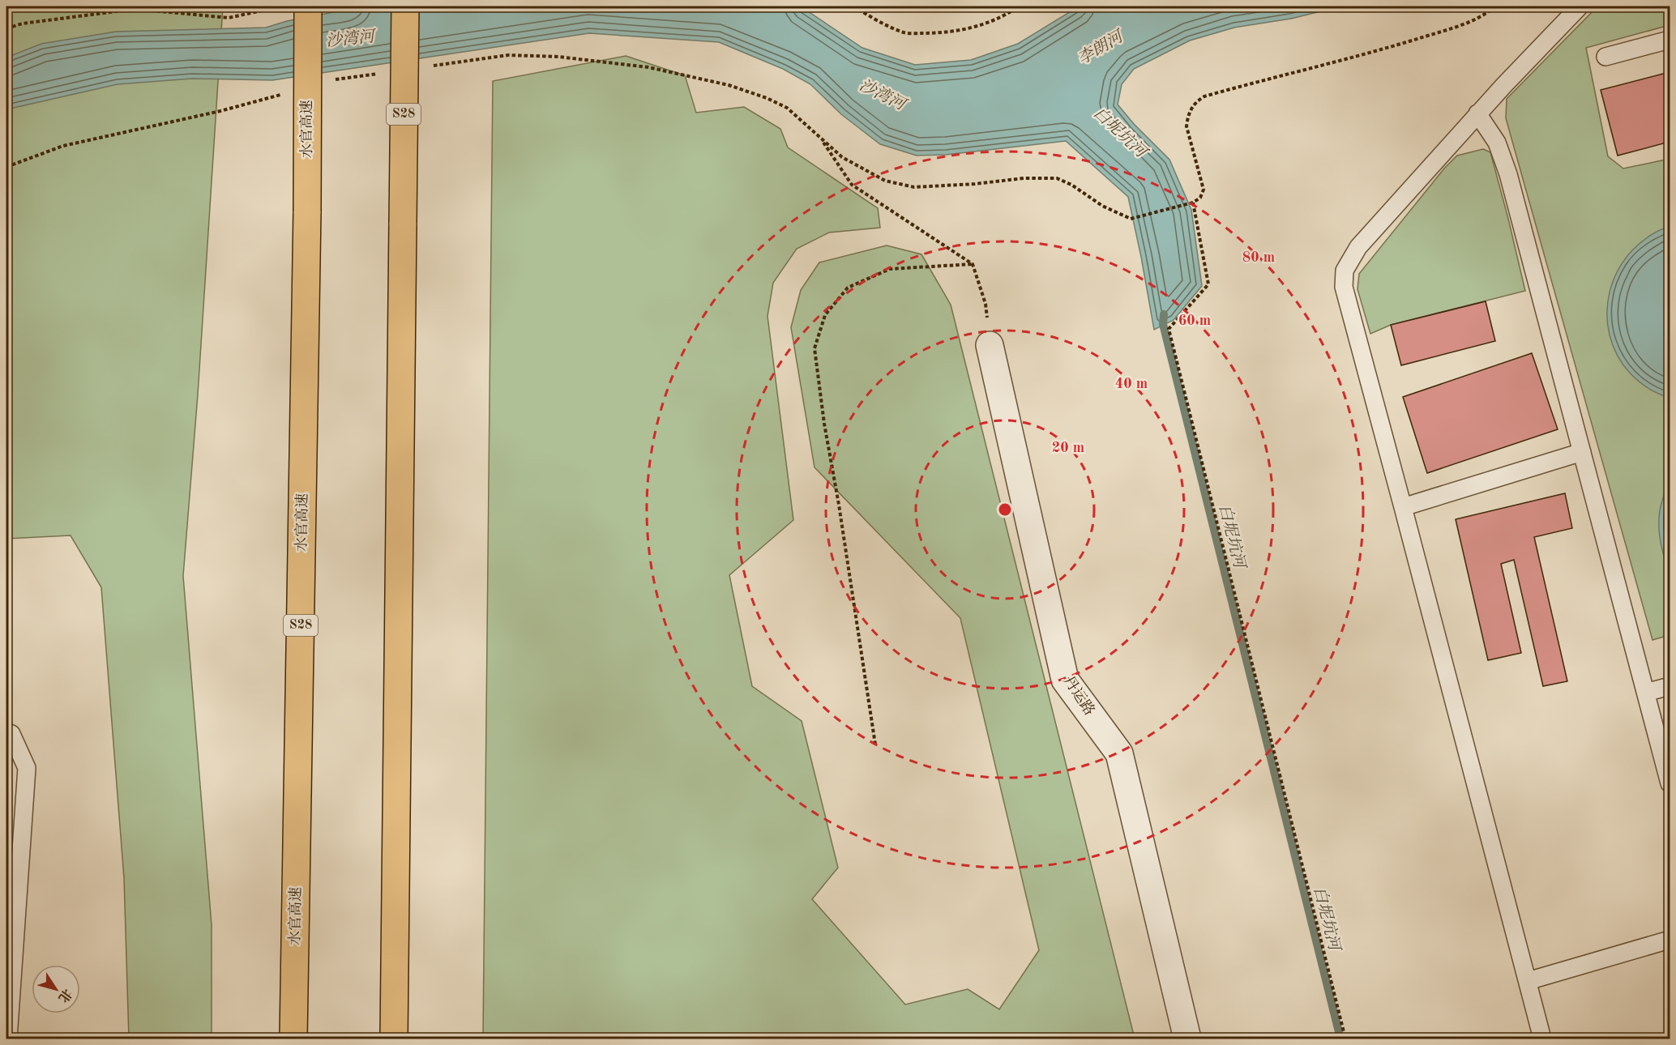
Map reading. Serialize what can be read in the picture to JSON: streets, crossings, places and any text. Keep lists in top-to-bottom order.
{
  "streets": {
    "highway": ["S28", "水官高速"],
    "street": ["丹运路"]
  },
  "water": ["沙湾河", "李朗河", "白坭坑河"],
  "north": "bottom right",
  "rings": [
    "80 m",
    "60 m",
    "40 m",
    "20 m"
  ]
}
